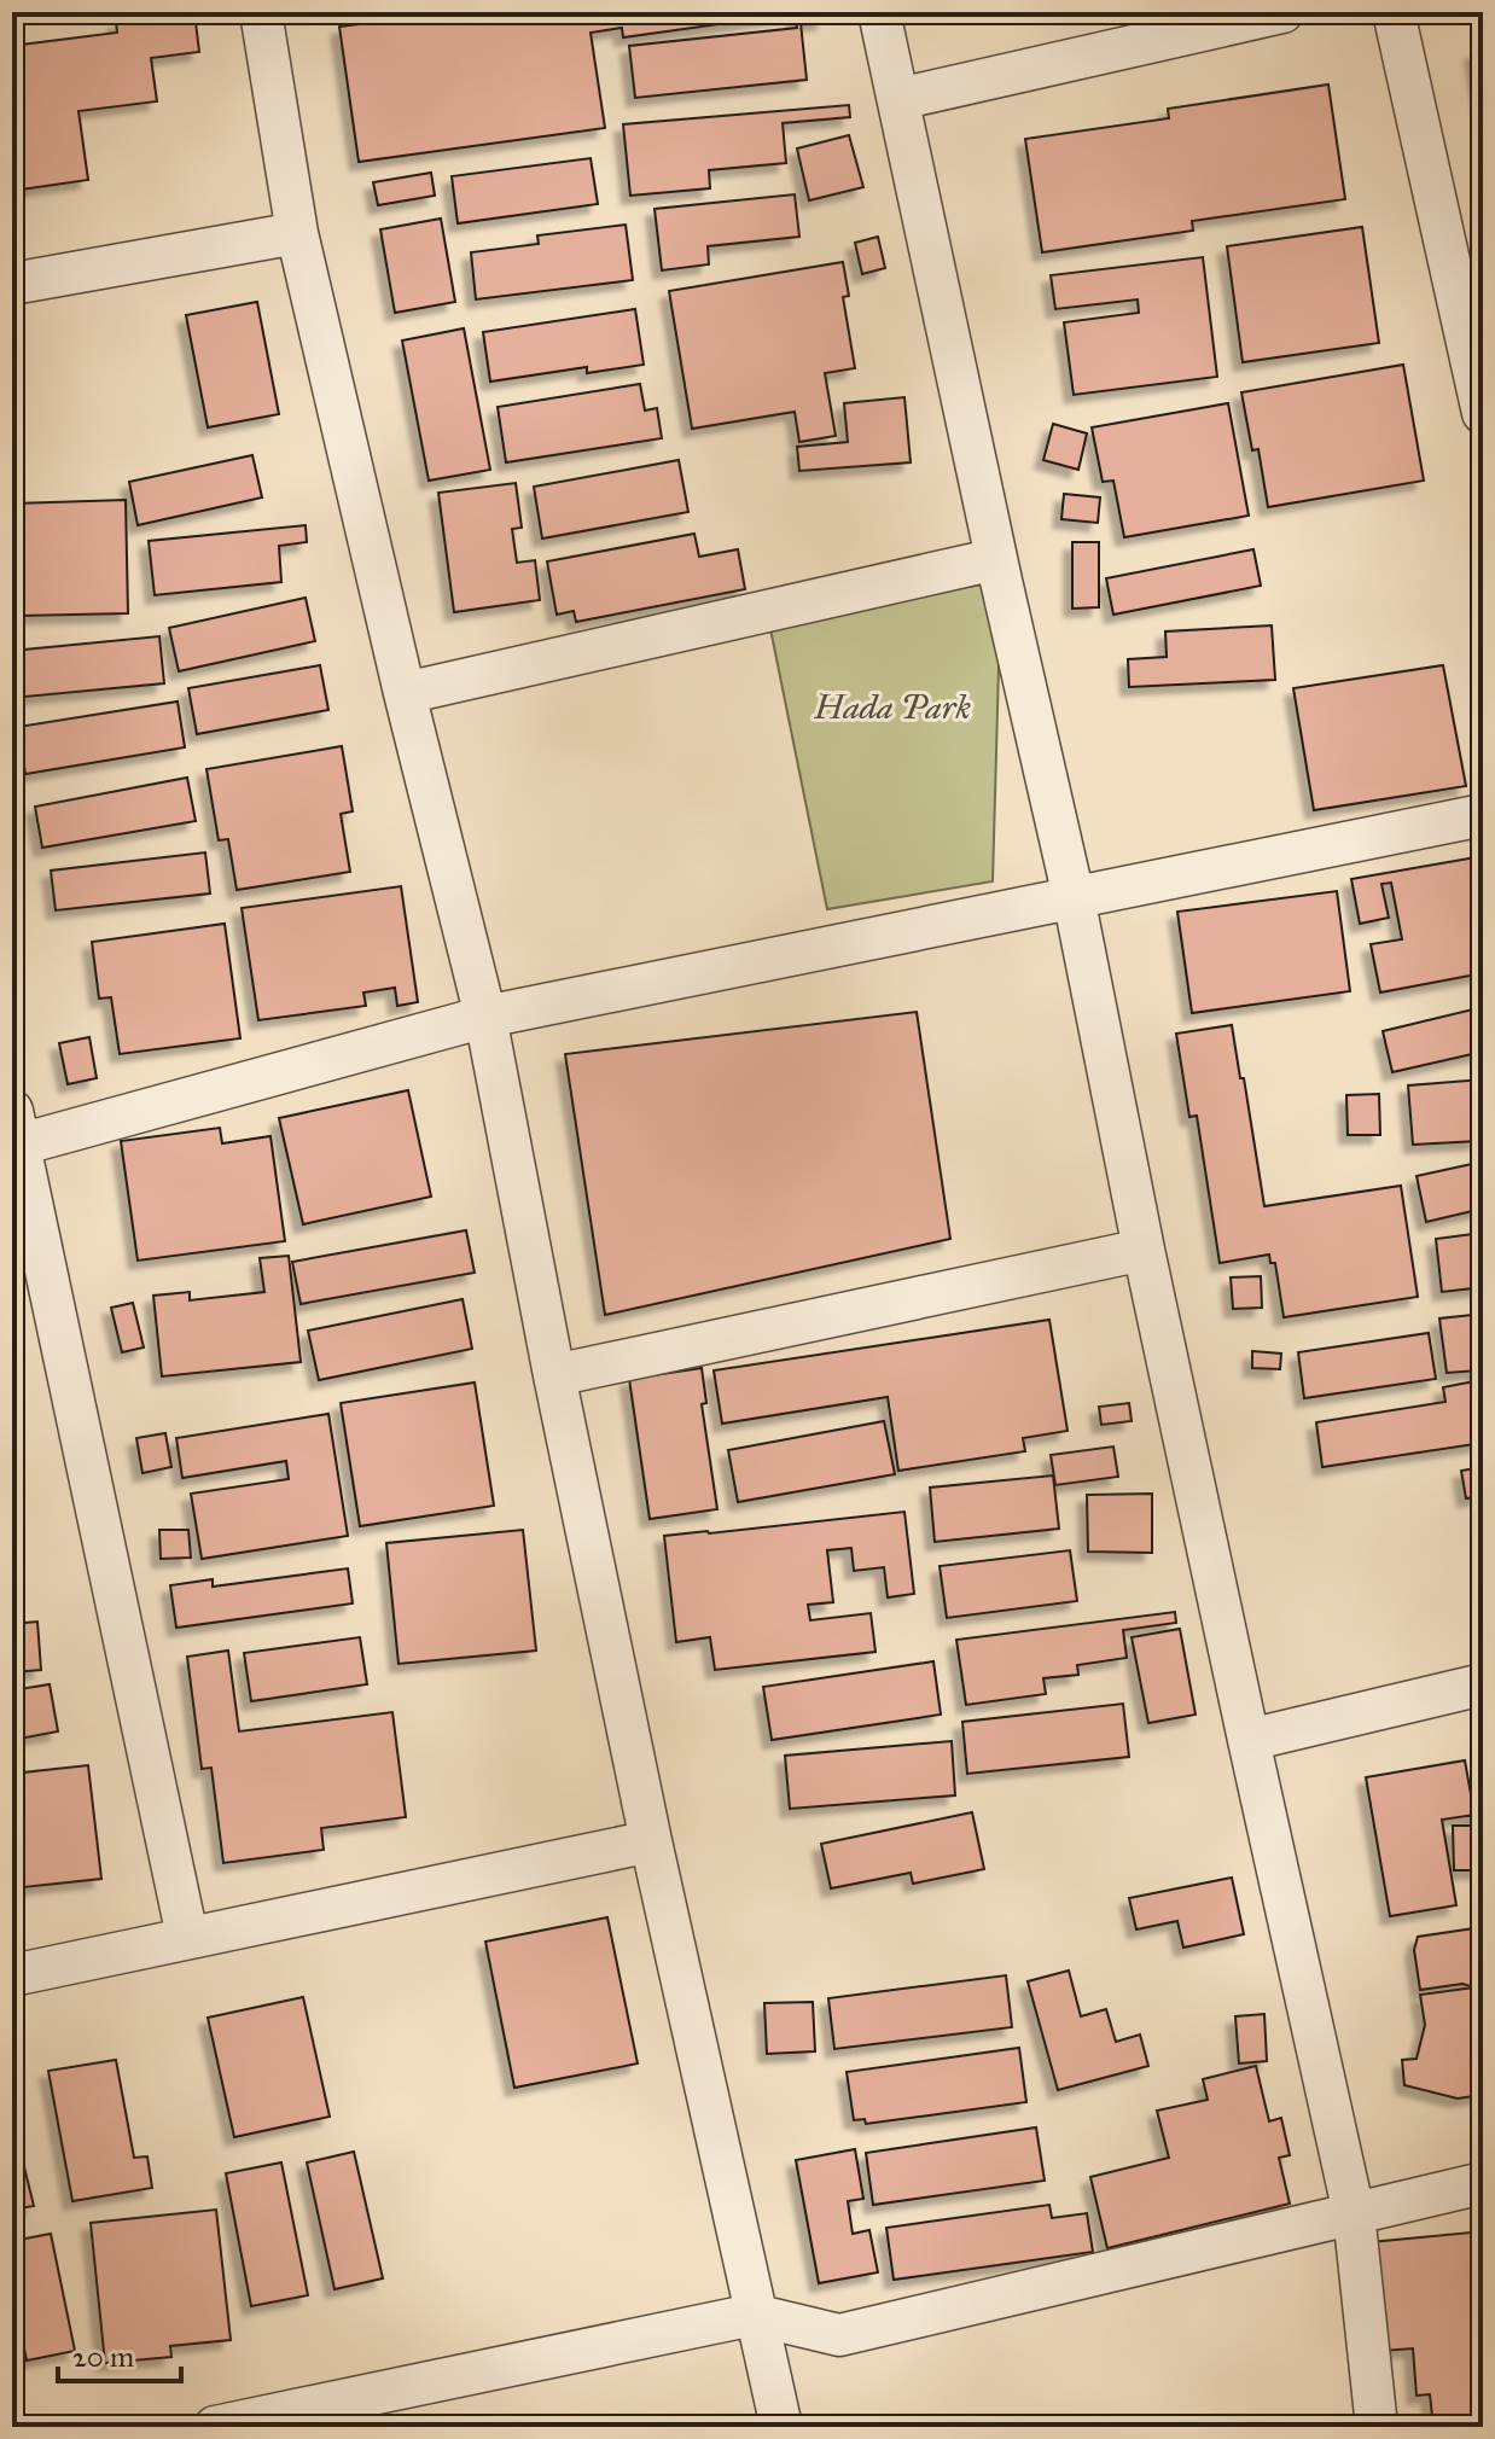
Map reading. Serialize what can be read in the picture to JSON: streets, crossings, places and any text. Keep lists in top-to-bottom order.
{
  "parks": ["Hada Park"],
  "scale_bar": "20 m"
}
